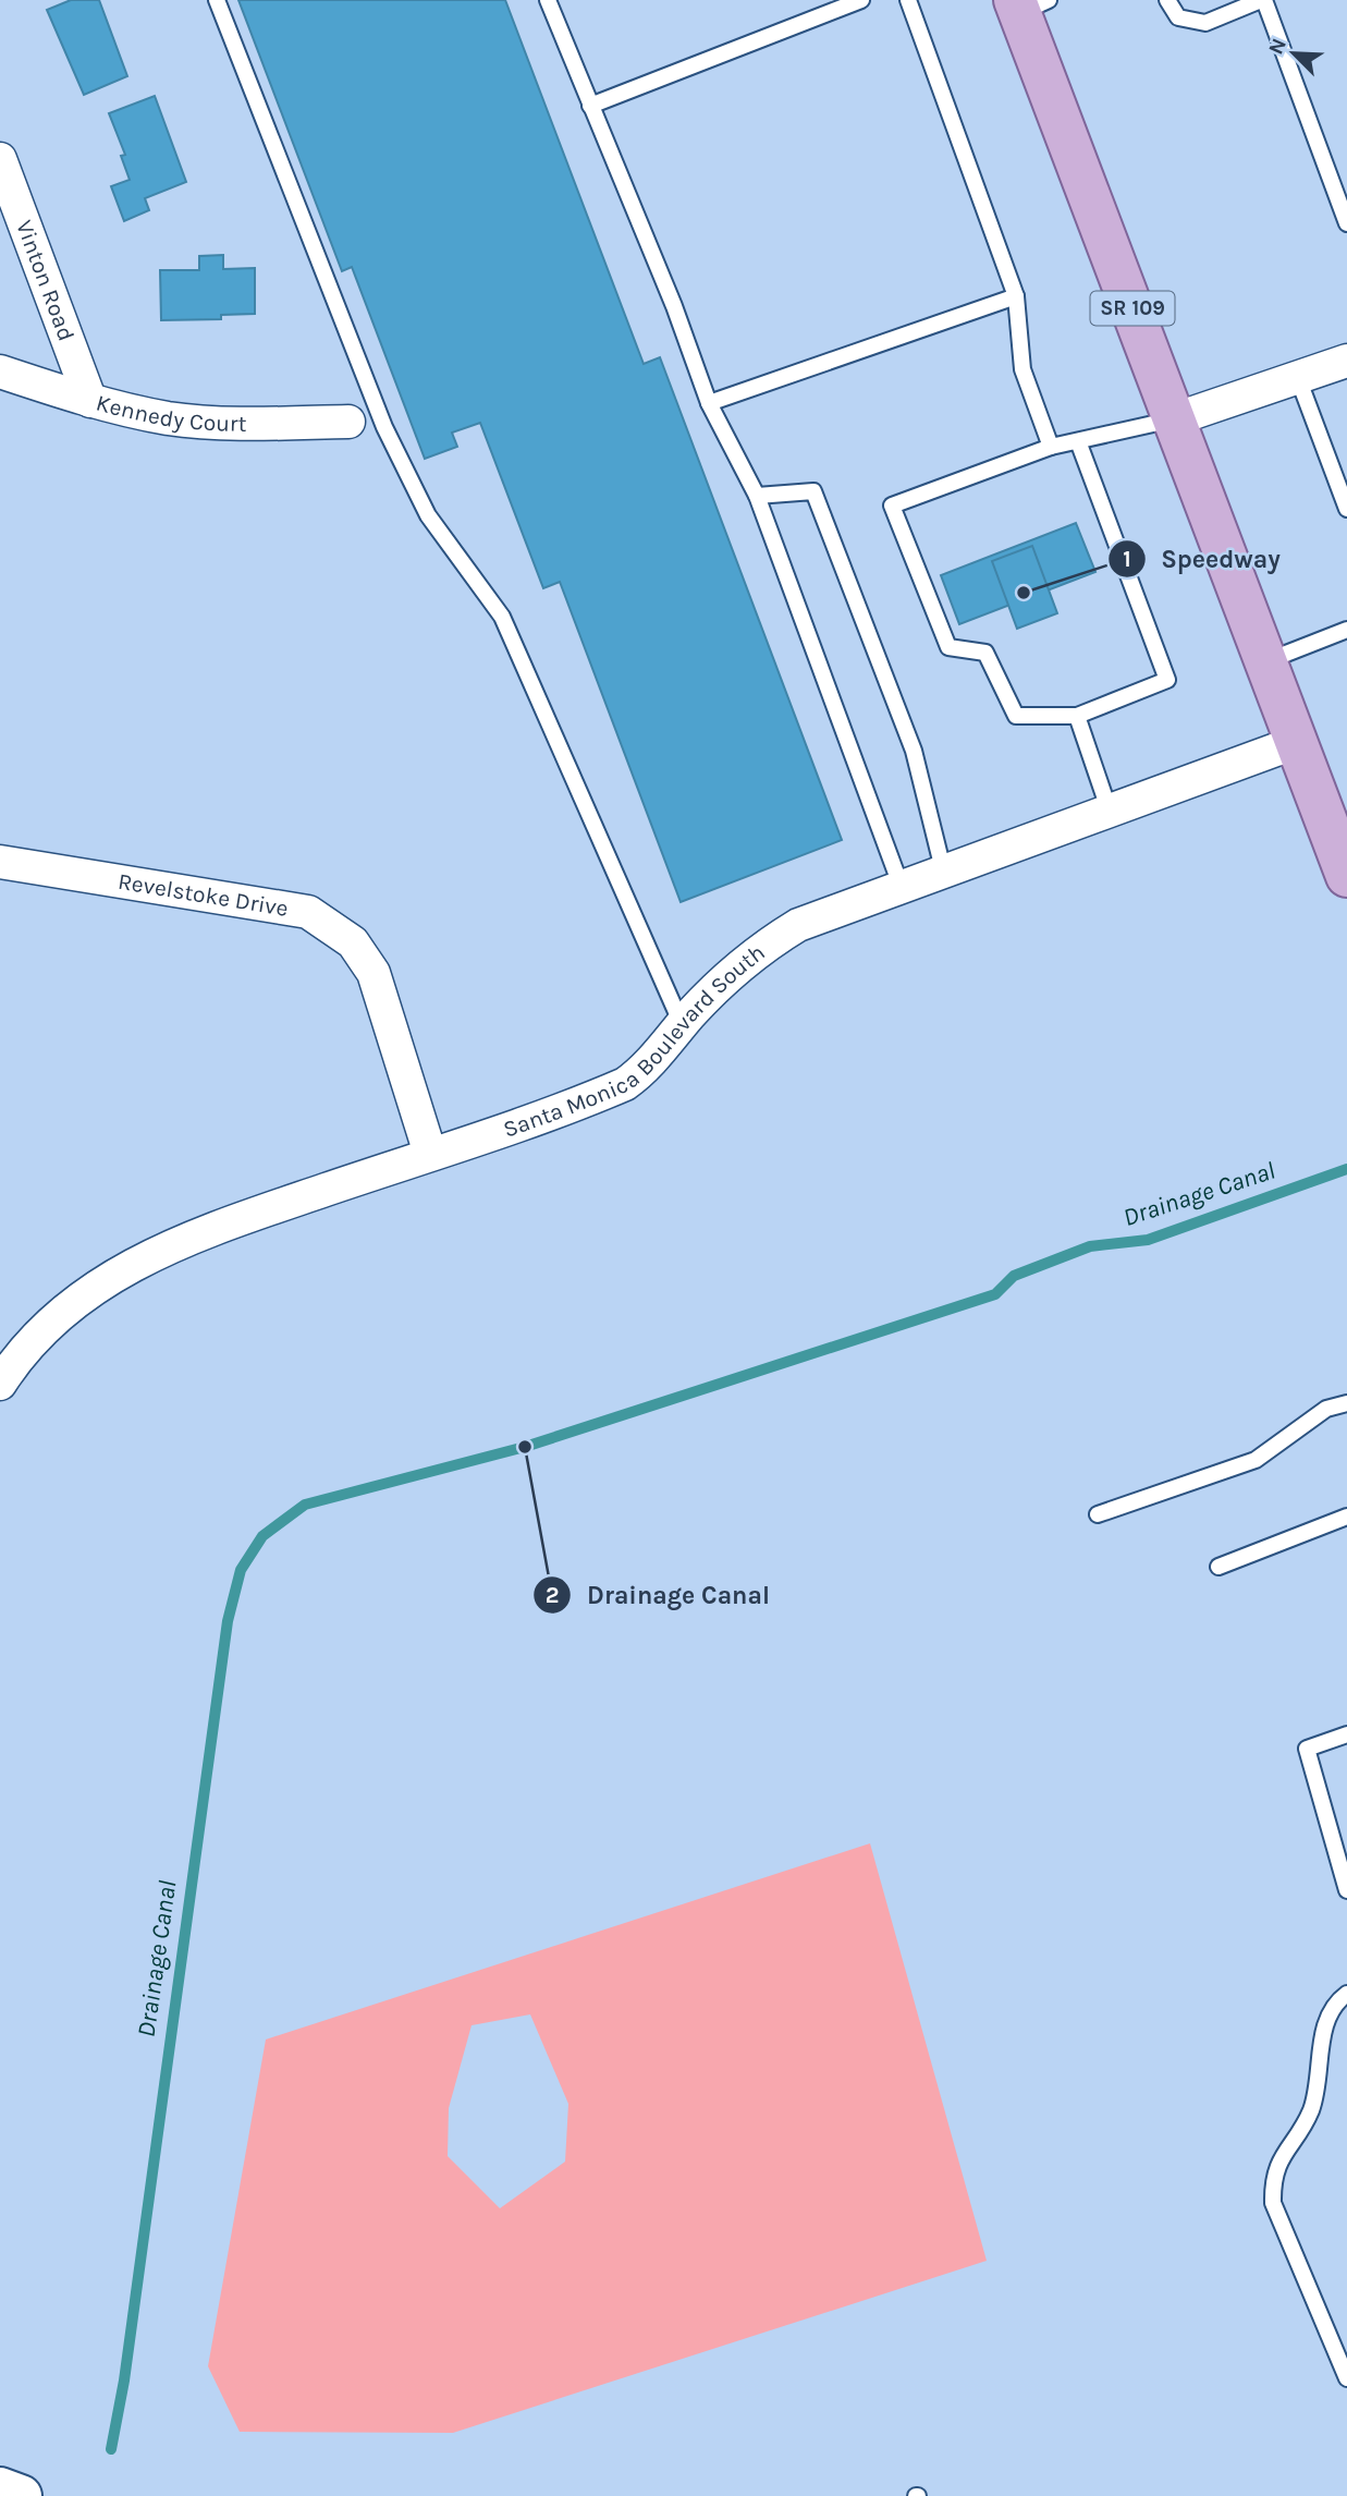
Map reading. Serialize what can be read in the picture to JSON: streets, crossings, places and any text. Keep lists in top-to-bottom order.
{
  "streets": {
    "main road": ["SR 109"],
    "street": [
      "Vinton Road",
      "Kennedy Court",
      "Revelstoke Drive",
      "Santa Monica Boulevard South"
    ]
  },
  "crossings": [
    ["Vinton Road", "Kennedy Court"],
    ["SR 109", "Santa Monica Boulevard South"],
    ["Revelstoke Drive", "Santa Monica Boulevard South"]
  ],
  "water": ["Drainage Canal"],
  "places": ["Speedway", "Drainage Canal"],
  "north": "top left"
}
